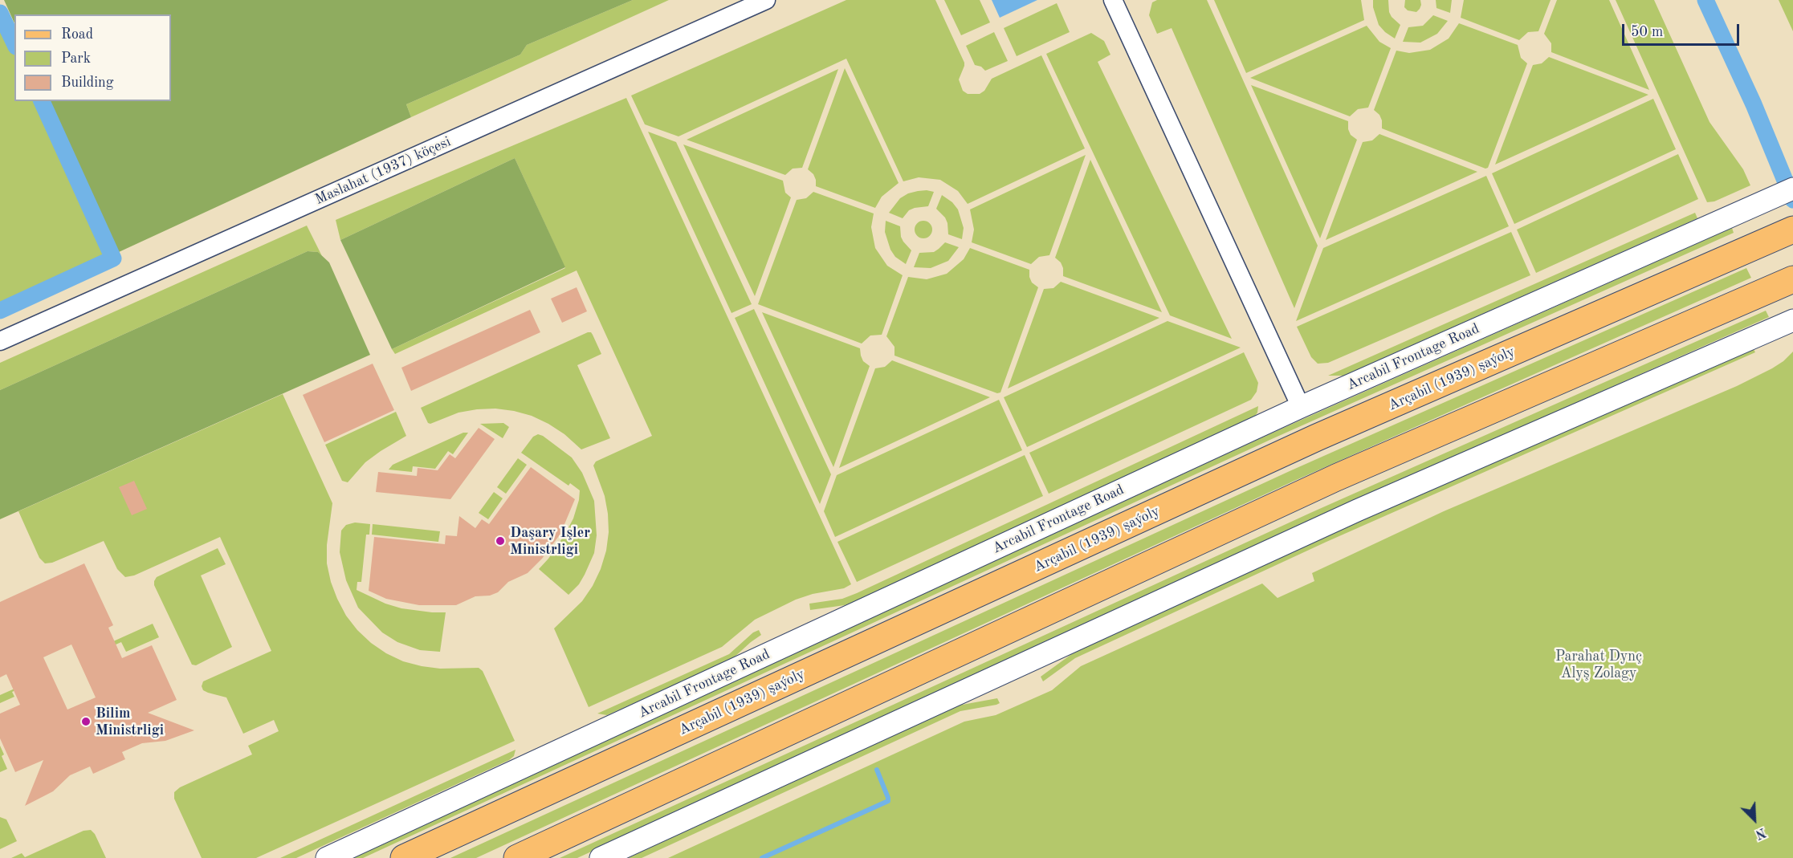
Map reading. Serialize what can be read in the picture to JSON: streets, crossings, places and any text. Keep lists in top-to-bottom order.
{
  "streets": {
    "main road": ["Arçabil (1939) şaýoly"],
    "street": ["Maslahat (1937) köçesi", "Arcabil Frontage Road"]
  },
  "parks": ["Parahat Dynç Alyş Zolagy"],
  "places": ["Daşary Işler Ministrligi", "Bilim Ministrligi"],
  "legend": ["Road", "Park", "Building"],
  "scale_bar": "50 m",
  "north": "bottom right"
}
